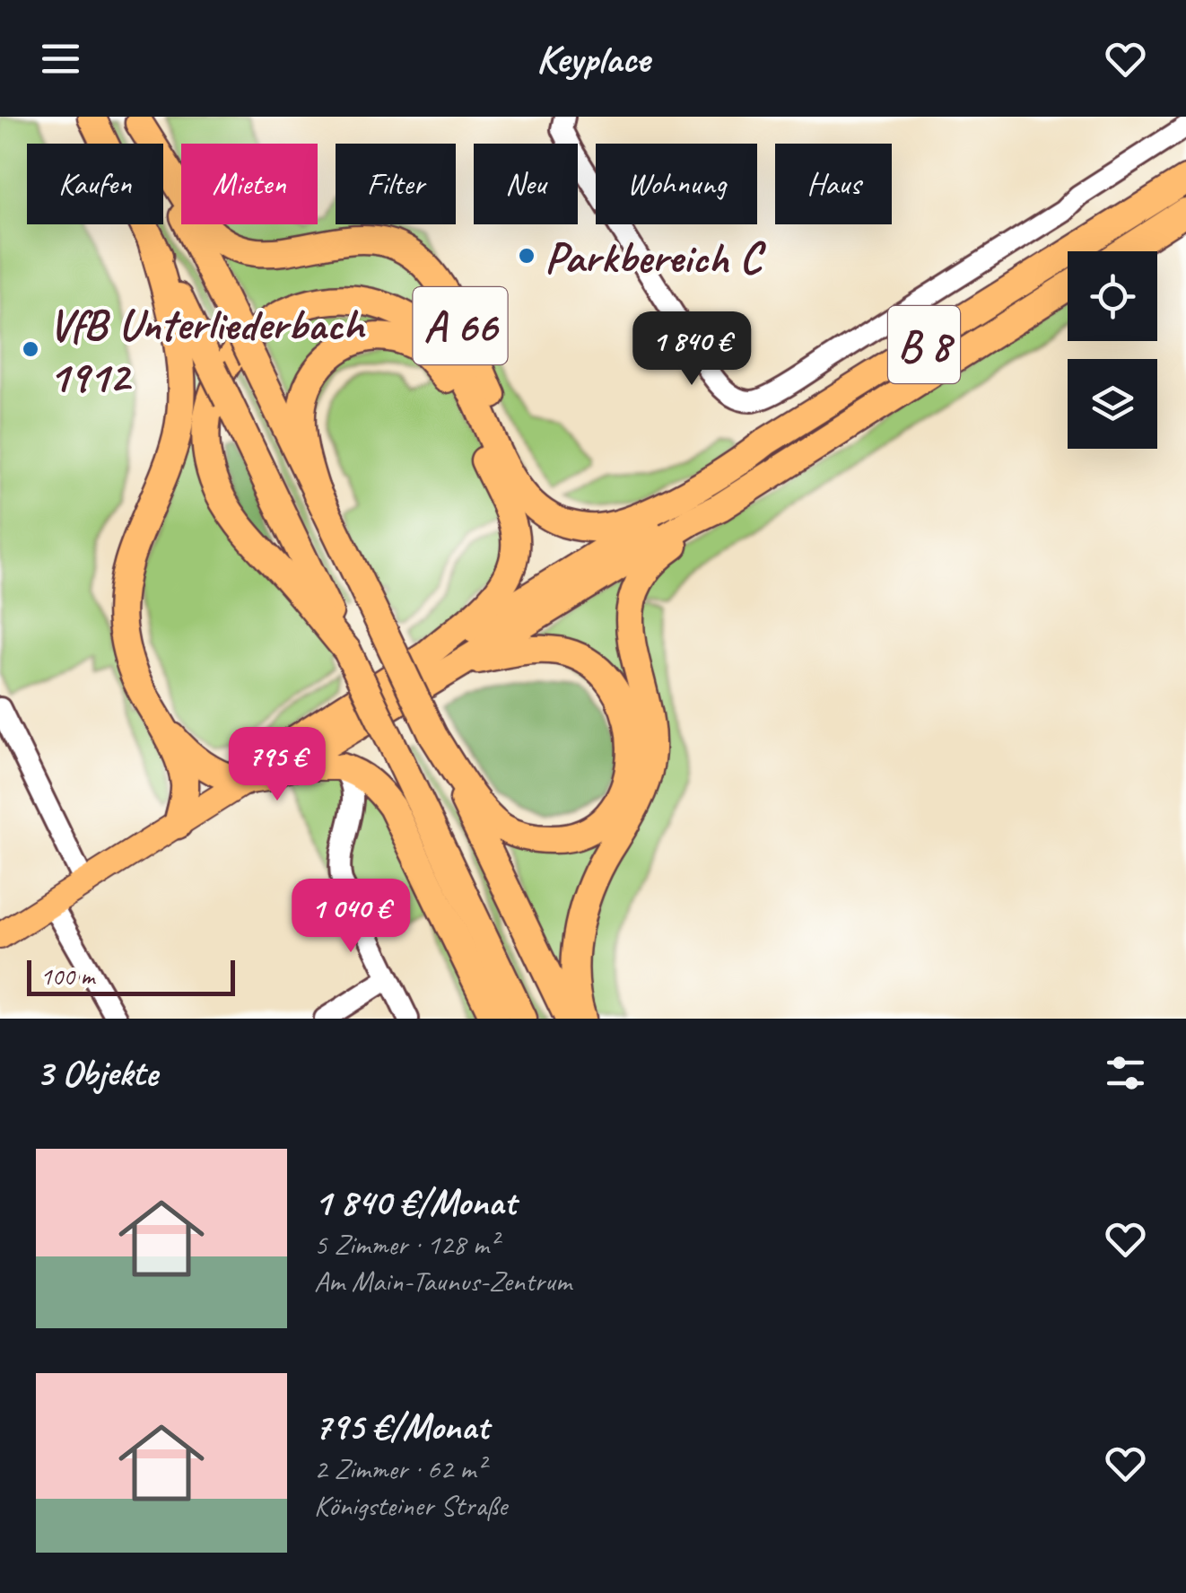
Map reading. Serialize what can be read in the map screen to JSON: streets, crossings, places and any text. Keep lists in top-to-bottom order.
{
  "streets": {
    "highway": ["A 66", "B 8"]
  },
  "crossings": [
    ["A 66", "B 8"]
  ],
  "places": ["Parkbereich C", "VfB Unterliederbach 1912"],
  "scale_bar": "100 m",
  "page": {
    "header": "Keyplace",
    "chip": [
      "Kaufen",
      "Mieten",
      "Filter",
      "Neu",
      "Wohnung",
      "Haus"
    ],
    "price": ["1 840 €", "795 €", "1 040 €"],
    "scale": "100 m",
    "heading": "3 Objekte",
    "list": [
      {
        "name": "1 840 €/Monat",
        "note": "5 Zimmer · 128 m² · Am Main-Taunus-Zentrum"
      },
      {
        "name": "795 €/Monat",
        "note": "2 Zimmer · 62 m² · Königsteiner Straße"
      }
    ]
  }
}
